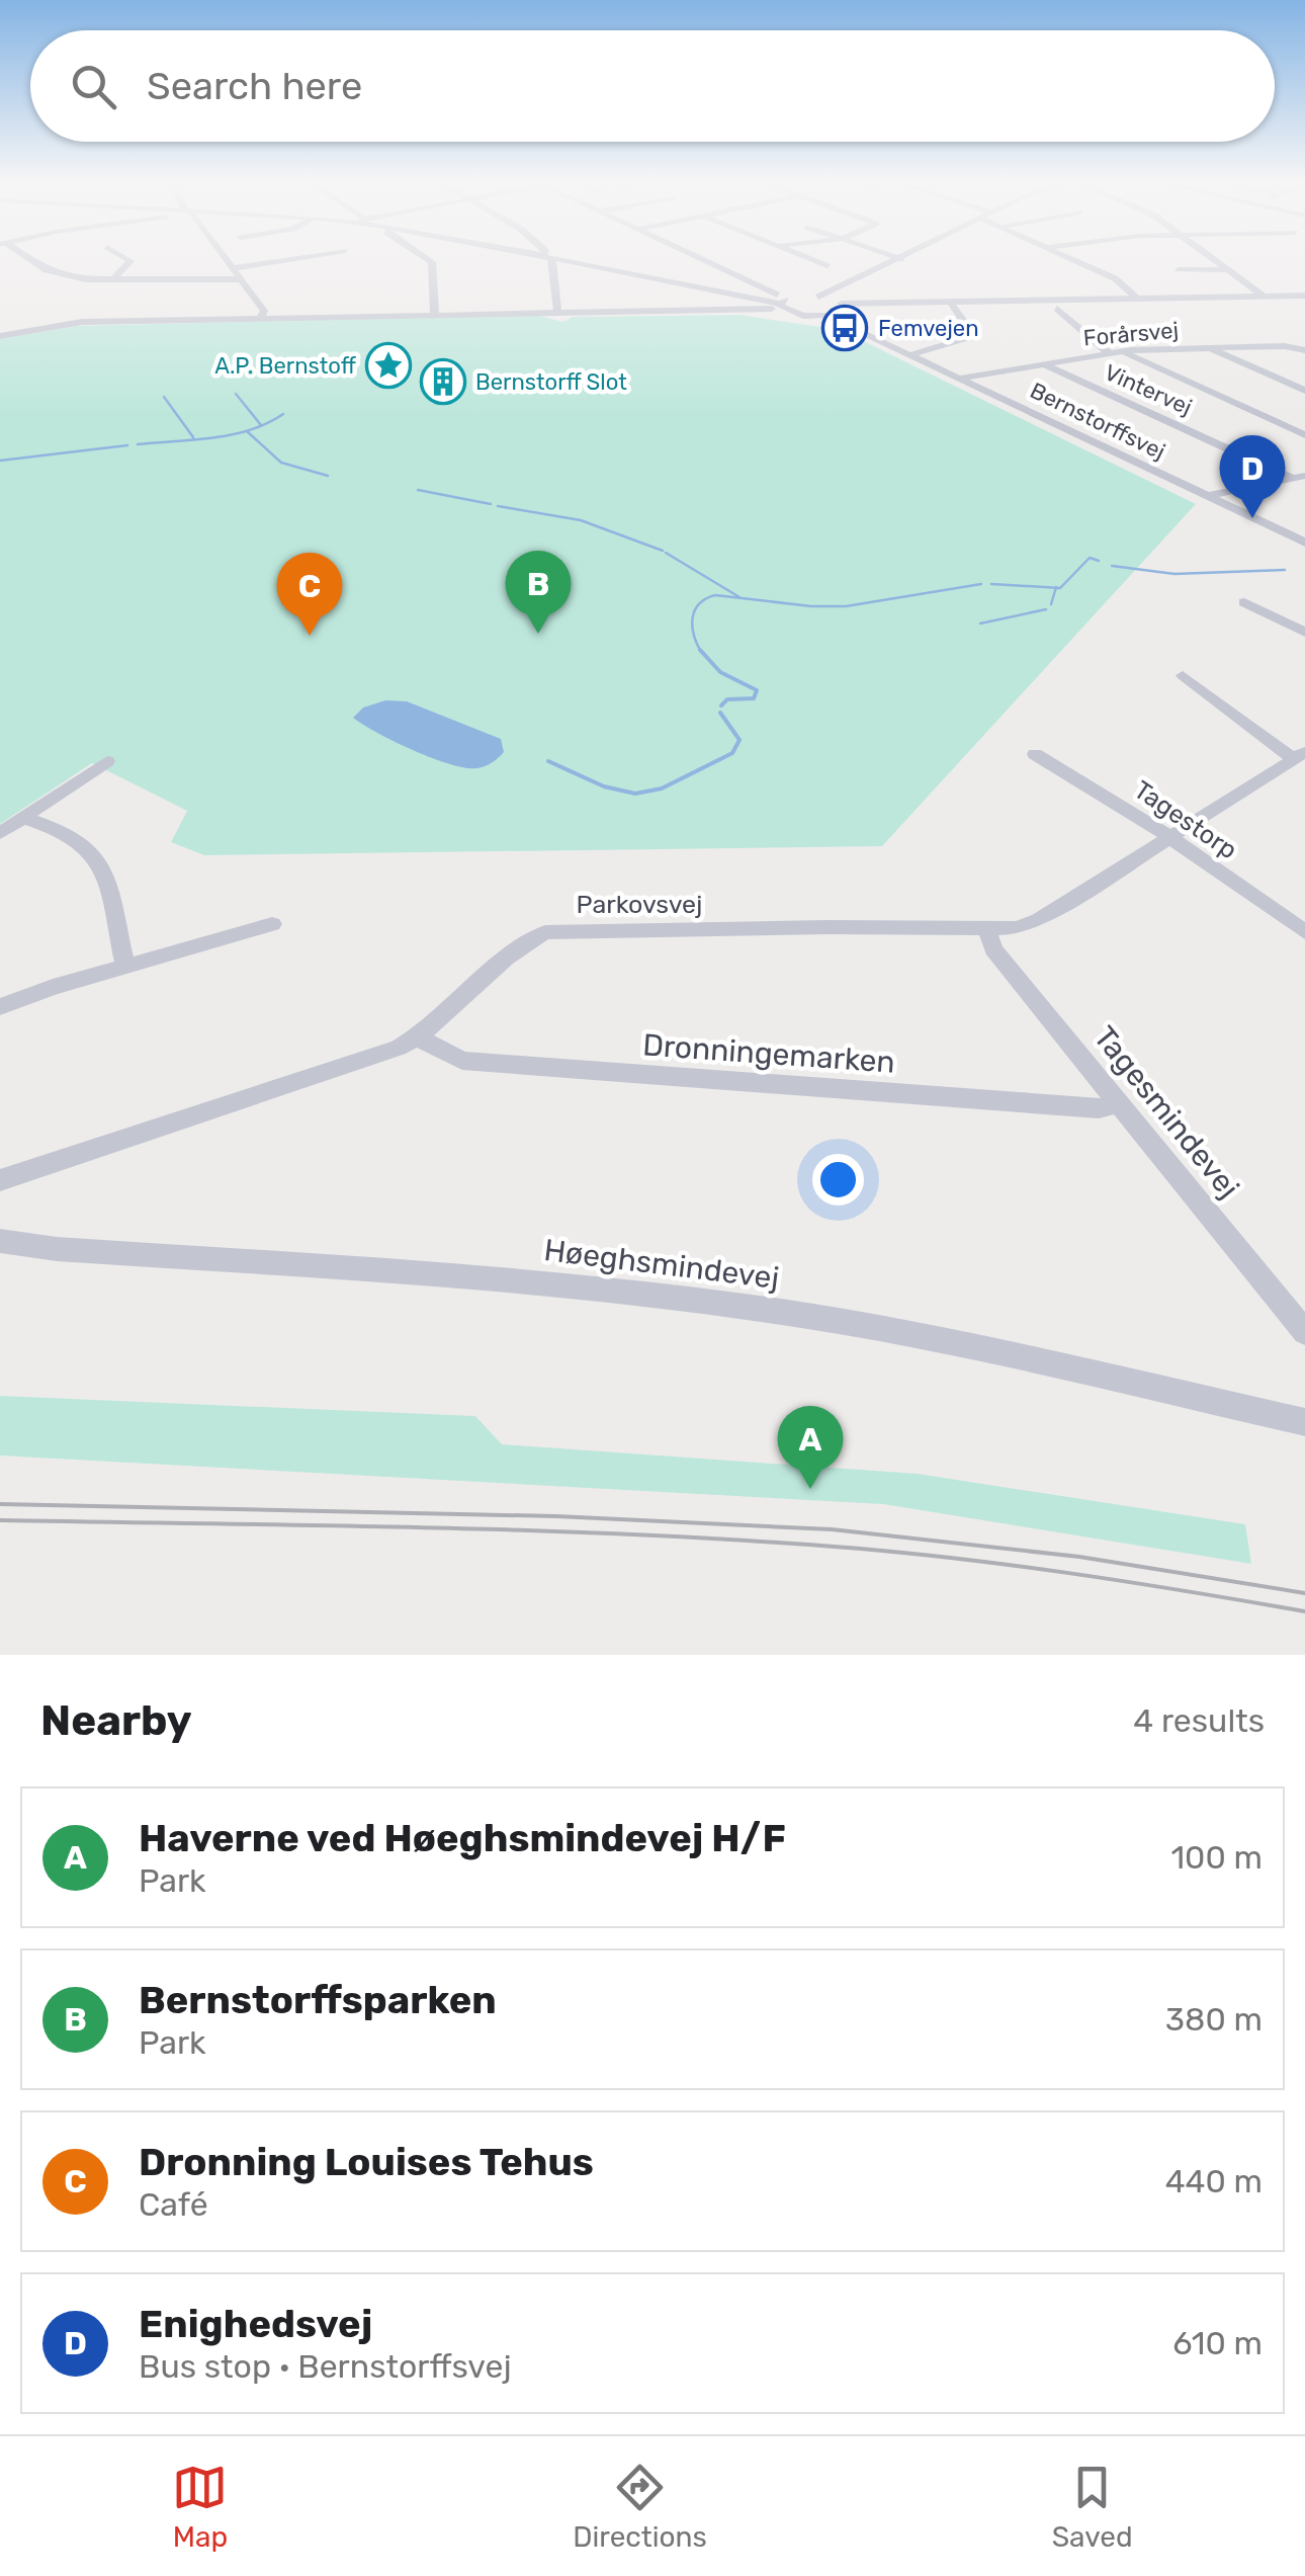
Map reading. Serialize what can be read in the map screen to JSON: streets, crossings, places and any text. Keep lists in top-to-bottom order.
{
  "streets": {
    "street": [
      "Forårsvej",
      "Vintervej",
      "Bernstorffsvej",
      "Tagestorp",
      "Parkovsvej",
      "Dronningemarken",
      "Tagesmindevej",
      "Høeghsmindevej"
    ]
  },
  "crossings": [
    ["Forårsvej", "Vintervej"],
    ["Forårsvej", "Bernstorffsvej"],
    ["Tagestorp", "Parkovsvej"],
    ["Parkovsvej", "Dronningemarken"],
    ["Parkovsvej", "Tagesmindevej"],
    ["Dronningemarken", "Tagesmindevej"]
  ],
  "places": {
    "bus stop": ["Femvejen"],
    "place": ["A.P. Bernstoff"],
    "building": ["Bernstorff Slot"]
  },
  "page": {
    "search": "Search here",
    "pins": [
      "D",
      "B",
      "C",
      "A"
    ],
    "heading": ["Nearby", "4 results"],
    "list": [
      {
        "mark": "A",
        "name": "Haverne ved Høeghsmindevej H/F",
        "note": "Park",
        "value": "100 m"
      },
      {
        "mark": "B",
        "name": "Bernstorffsparken",
        "note": "Park",
        "value": "380 m"
      },
      {
        "mark": "C",
        "name": "Dronning Louises Tehus",
        "note": "Café",
        "value": "440 m"
      },
      {
        "mark": "D",
        "name": "Enighedsvej",
        "note": "Bus stop · Bernstorffsvej",
        "value": "610 m"
      }
    ],
    "nav": ["Map", "Directions", "Saved"]
  }
}
